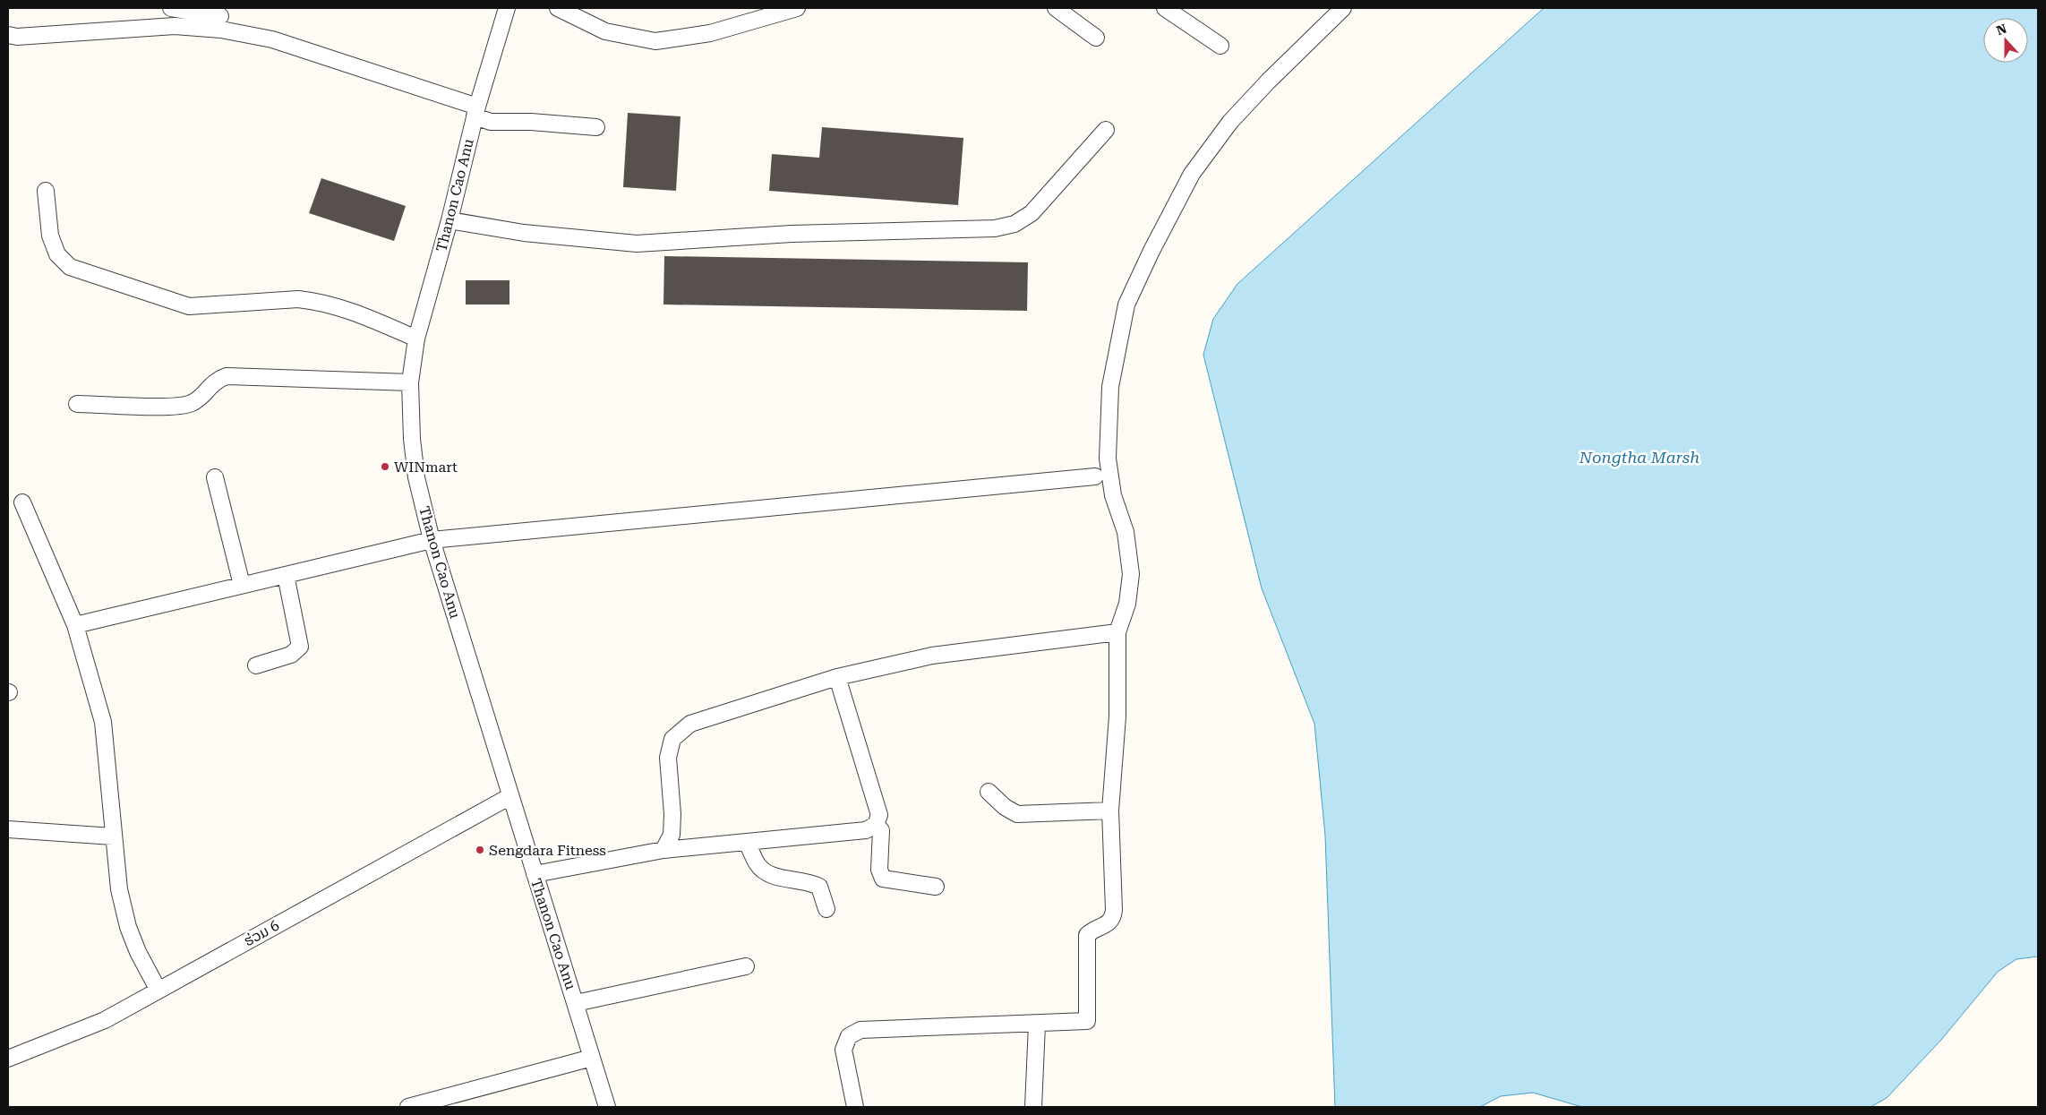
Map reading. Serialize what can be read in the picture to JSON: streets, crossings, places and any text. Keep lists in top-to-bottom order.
{
  "streets": {
    "street": ["Thanon Cao Anu", "ຮ່ວມ 6"]
  },
  "crossings": [
    ["Thanon Cao Anu", "ຮ່ວມ 6"]
  ],
  "water": ["Nongtha Marsh"],
  "places": ["WINmart", "Sengdara Fitness"],
  "north": "top"
}
